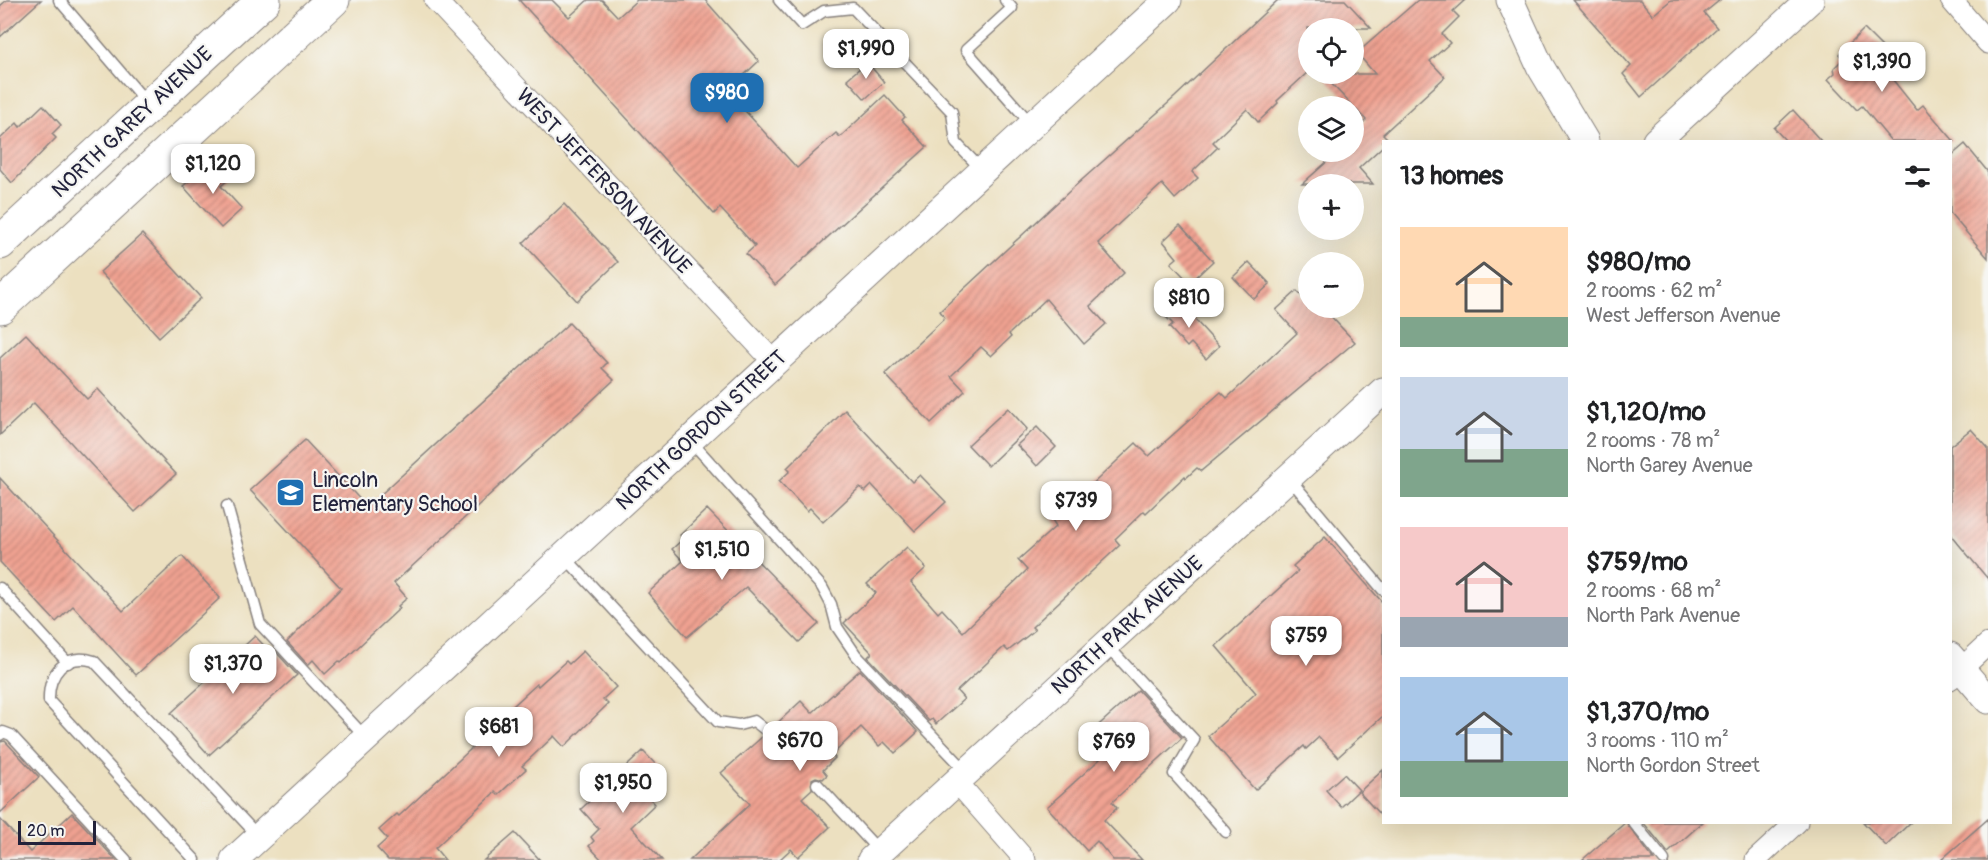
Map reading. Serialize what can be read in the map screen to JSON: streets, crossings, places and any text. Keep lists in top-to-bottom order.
{
  "streets": {
    "main road": ["NORTH GAREY AVENUE"],
    "street": ["WEST JEFFERSON AVENUE", "NORTH GORDON STREET", "NORTH PARK AVENUE"]
  },
  "crossings": [
    ["WEST JEFFERSON AVENUE", "NORTH GORDON STREET"]
  ],
  "places": {
    "school or university": ["Lincoln Elementary School"]
  },
  "scale_bar": "20 m",
  "page": {
    "map_buttons": ["+", "−"],
    "price": [
      "$1,990",
      "$1,390",
      "$980",
      "$1,120",
      "$810",
      "$739",
      "$1,510",
      "$759",
      "$1,370",
      "$681",
      "$670",
      "$769",
      "$1,950"
    ],
    "heading": "13 homes",
    "list": [
      {
        "name": "$980/mo",
        "note": "2 rooms · 62 m² · West Jefferson Avenue"
      },
      {
        "name": "$1,120/mo",
        "note": "2 rooms · 78 m² · North Garey Avenue"
      },
      {
        "name": "$759/mo",
        "note": "2 rooms · 68 m² · North Park Avenue"
      },
      {
        "name": "$1,370/mo",
        "note": "3 rooms · 110 m² · North Gordon Street"
      }
    ],
    "scale": "20 m"
  }
}
